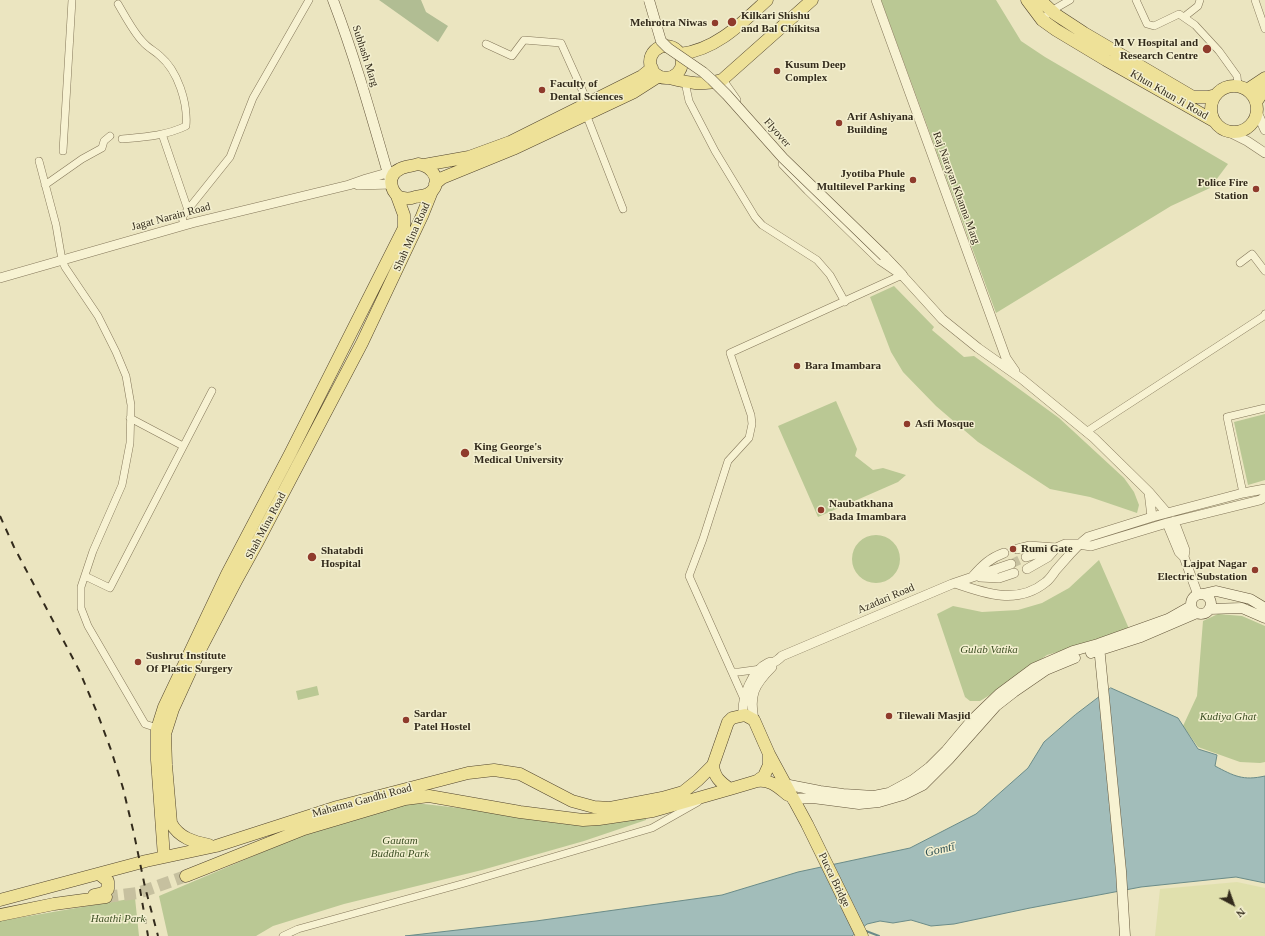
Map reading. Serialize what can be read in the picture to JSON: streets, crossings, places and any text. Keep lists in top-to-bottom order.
{
  "streets": {
    "main road": [
      "Subhash Marg",
      "Khun Khun Ji Road",
      "Flyover",
      "Shah Mina Road",
      "Mahatma Gandhi Road",
      "Pucca Bridge"
    ],
    "street": ["Raj Narayan Khanna Marg", "Jagat Narain Road", "Azadari Road"]
  },
  "crossings": [
    ["Subhash Marg", "Jagat Narain Road"],
    ["Subhash Marg", "Shah Mina Road"],
    ["Jagat Narain Road", "Shah Mina Road"],
    ["Shah Mina Road", "Mahatma Gandhi Road"],
    ["Mahatma Gandhi Road", "Pucca Bridge"]
  ],
  "water": ["Gomtī"],
  "parks": [
    "Gulab Vatika",
    "Kudiya Ghat",
    "Gautam Buddha Park",
    "Haathi Park"
  ],
  "places": [
    "Kilkari Shishu and Bal Chikitsa",
    "Mehrotra Niwas",
    "M V Hospital and Research Centre",
    "Kusum Deep Complex",
    "Faculty of Dental Sciences",
    "Arif Ashiyana Building",
    "Jyotiba Phule Multilevel Parking",
    "Police Fire Station",
    "Bara Imambara",
    "Asfi Mosque",
    "King George's Medical University",
    "Naubatkhana Bada Imambara",
    "Rumi Gate",
    "Shatabdi Hospital",
    "Lajpat Nagar Electric Substation",
    "Sushrut Institute Of Plastic Surgery",
    "Tilewali Masjid",
    "Sardar Patel Hostel"
  ],
  "north": "bottom right"
}
